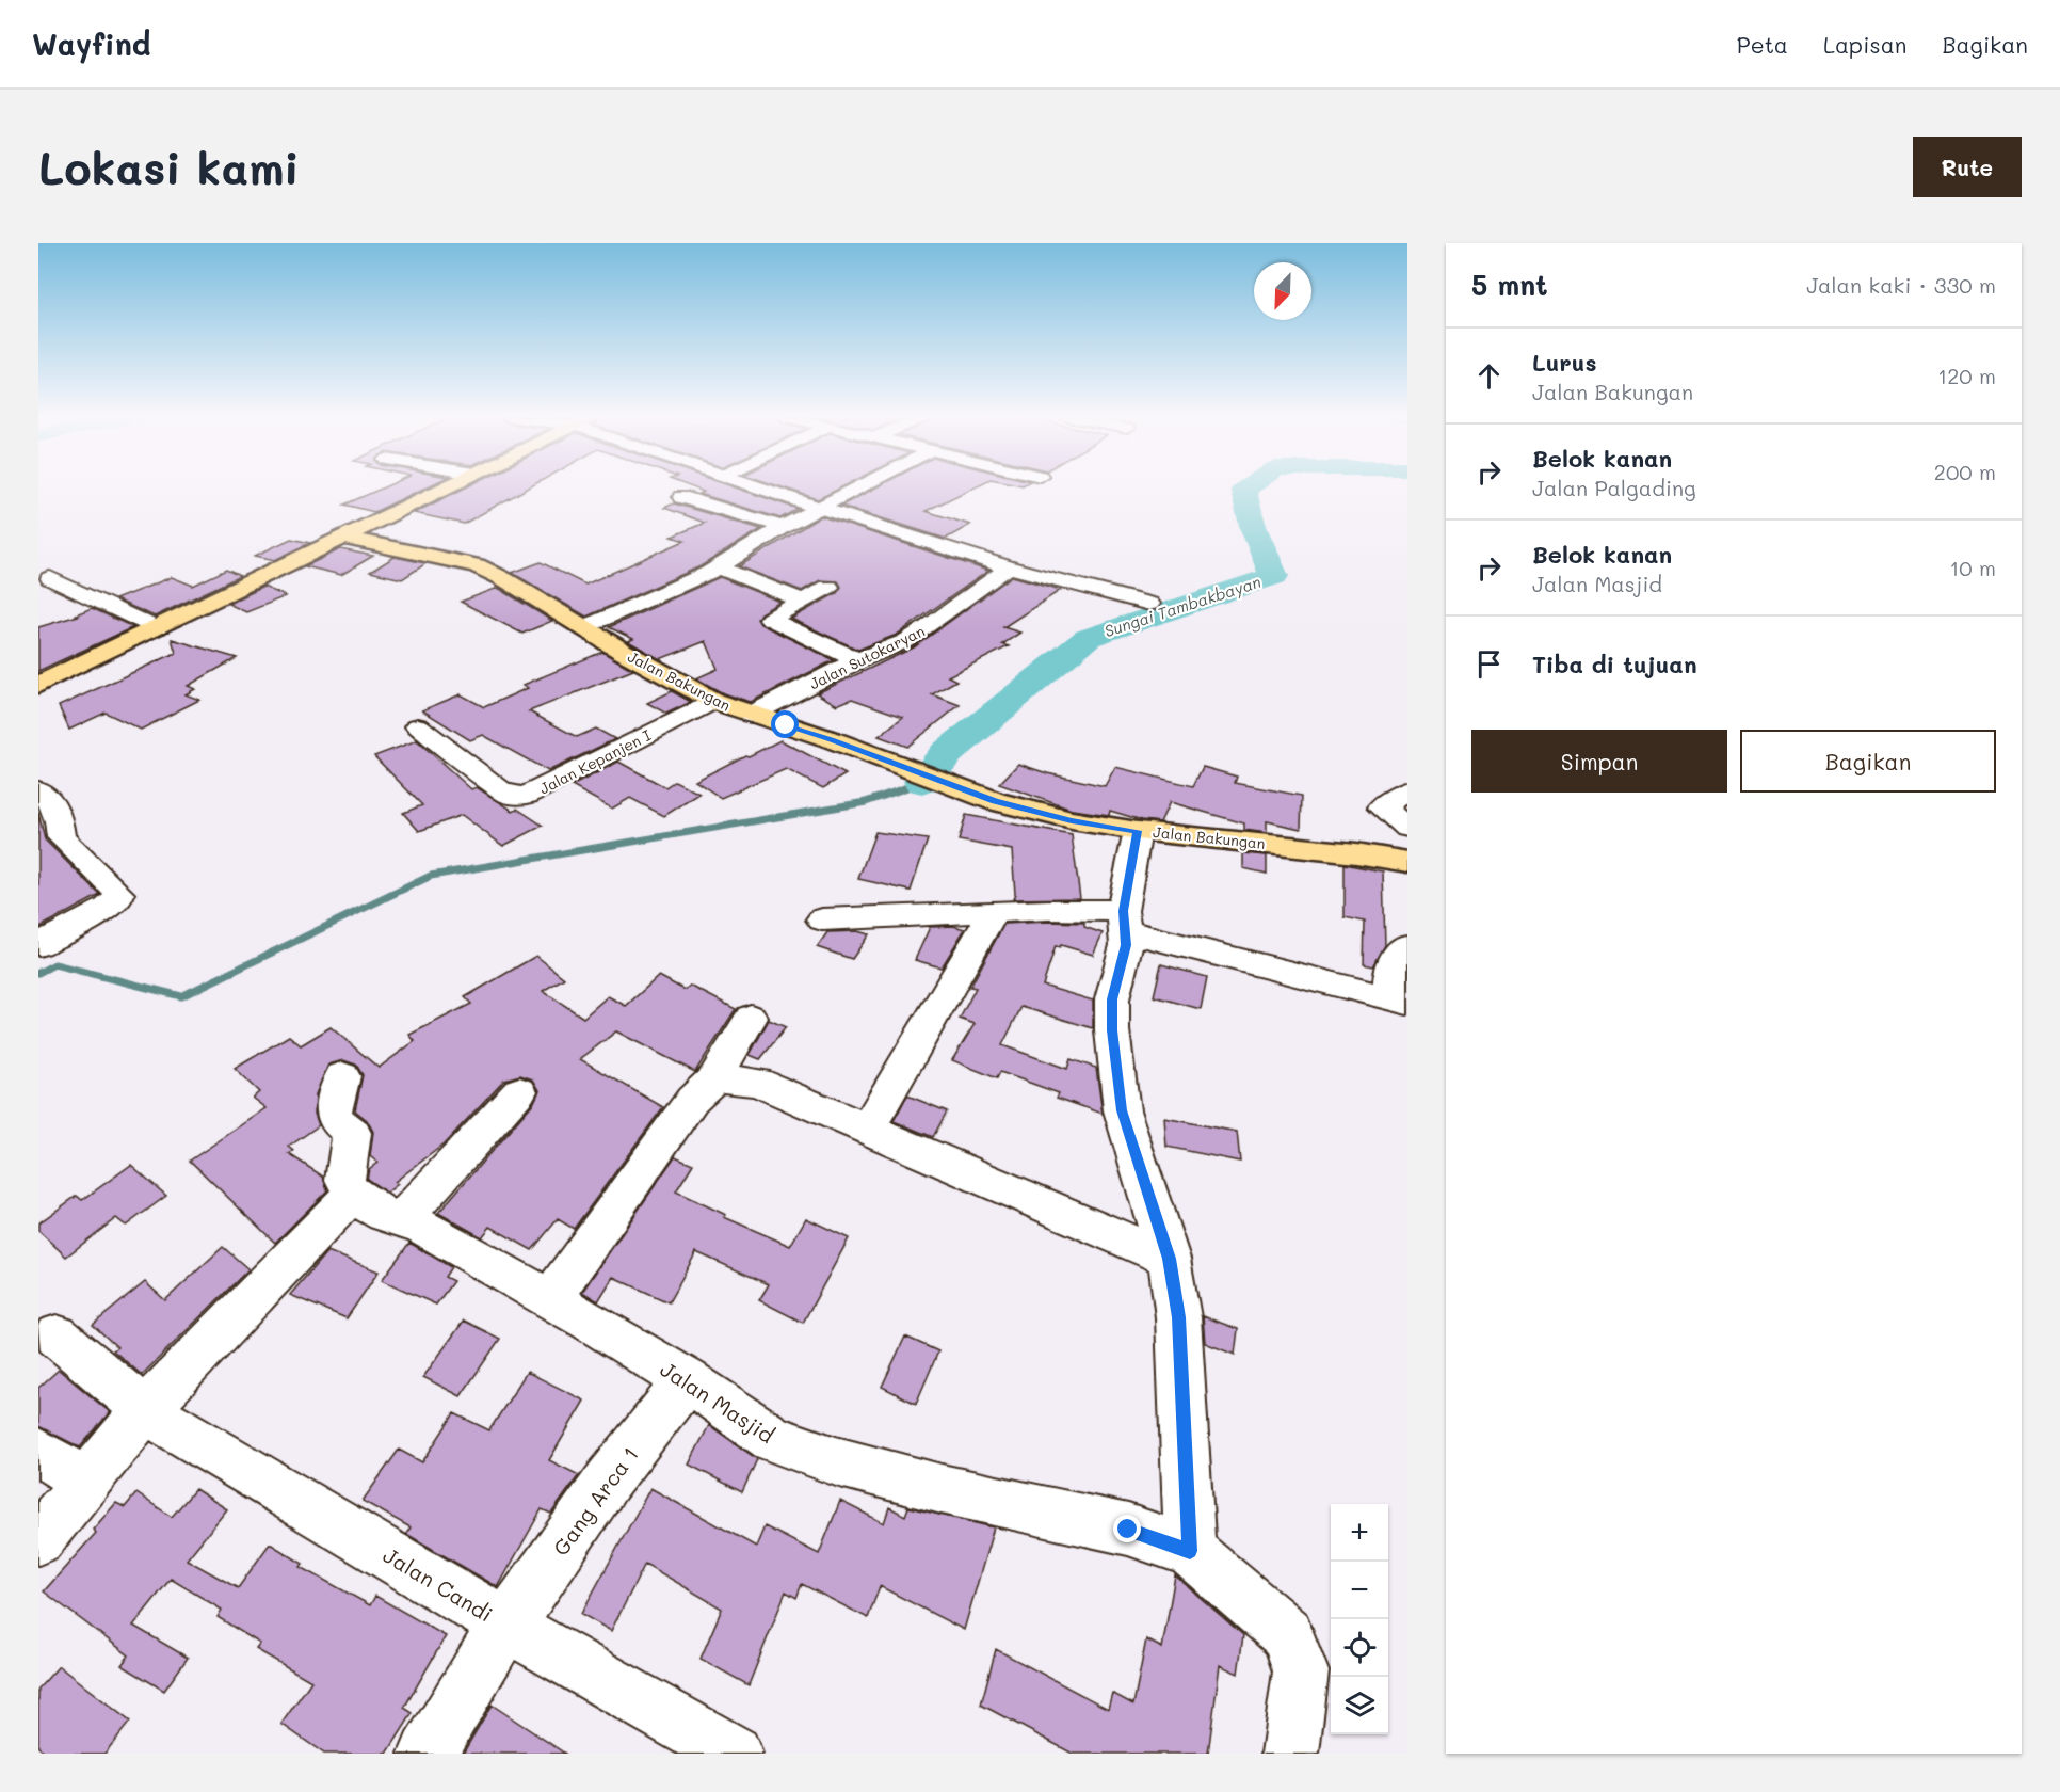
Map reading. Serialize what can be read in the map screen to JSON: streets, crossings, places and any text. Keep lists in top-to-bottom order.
{
  "streets": {
    "main road": ["Jalan Bakungan"],
    "street": [
      "Jalan Sutokaryan",
      "Jalan Kepanjen I",
      "Jalan Masjid",
      "Gang Arca 1",
      "Jalan Candi"
    ]
  },
  "crossings": [
    ["Jalan Sutokaryan", "Jalan Bakungan"],
    ["Jalan Bakungan", "Jalan Kepanjen I"],
    ["Jalan Masjid", "Gang Arca 1"],
    ["Gang Arca 1", "Jalan Candi"]
  ],
  "water": ["Sungai Tambakbayan"],
  "north": "bottom left",
  "page": {
    "header": "Wayfind",
    "nav": ["Peta", "Lapisan", "Bagikan"],
    "buttons": [
      "Rute",
      ["Simpan", "Bagikan"]
    ],
    "title": "Lokasi kami",
    "heading": ["5 mnt", "Jalan kaki · 330 m"],
    "list": [
      ["Lurus", "Jalan Bakungan", "120 m"],
      ["Belok kanan", "Jalan Palgading", "200 m"],
      ["Belok kanan", "Jalan Masjid", "10 m"],
      "Tiba di tujuan"
    ],
    "map_buttons": ["+", "−"]
  }
}
